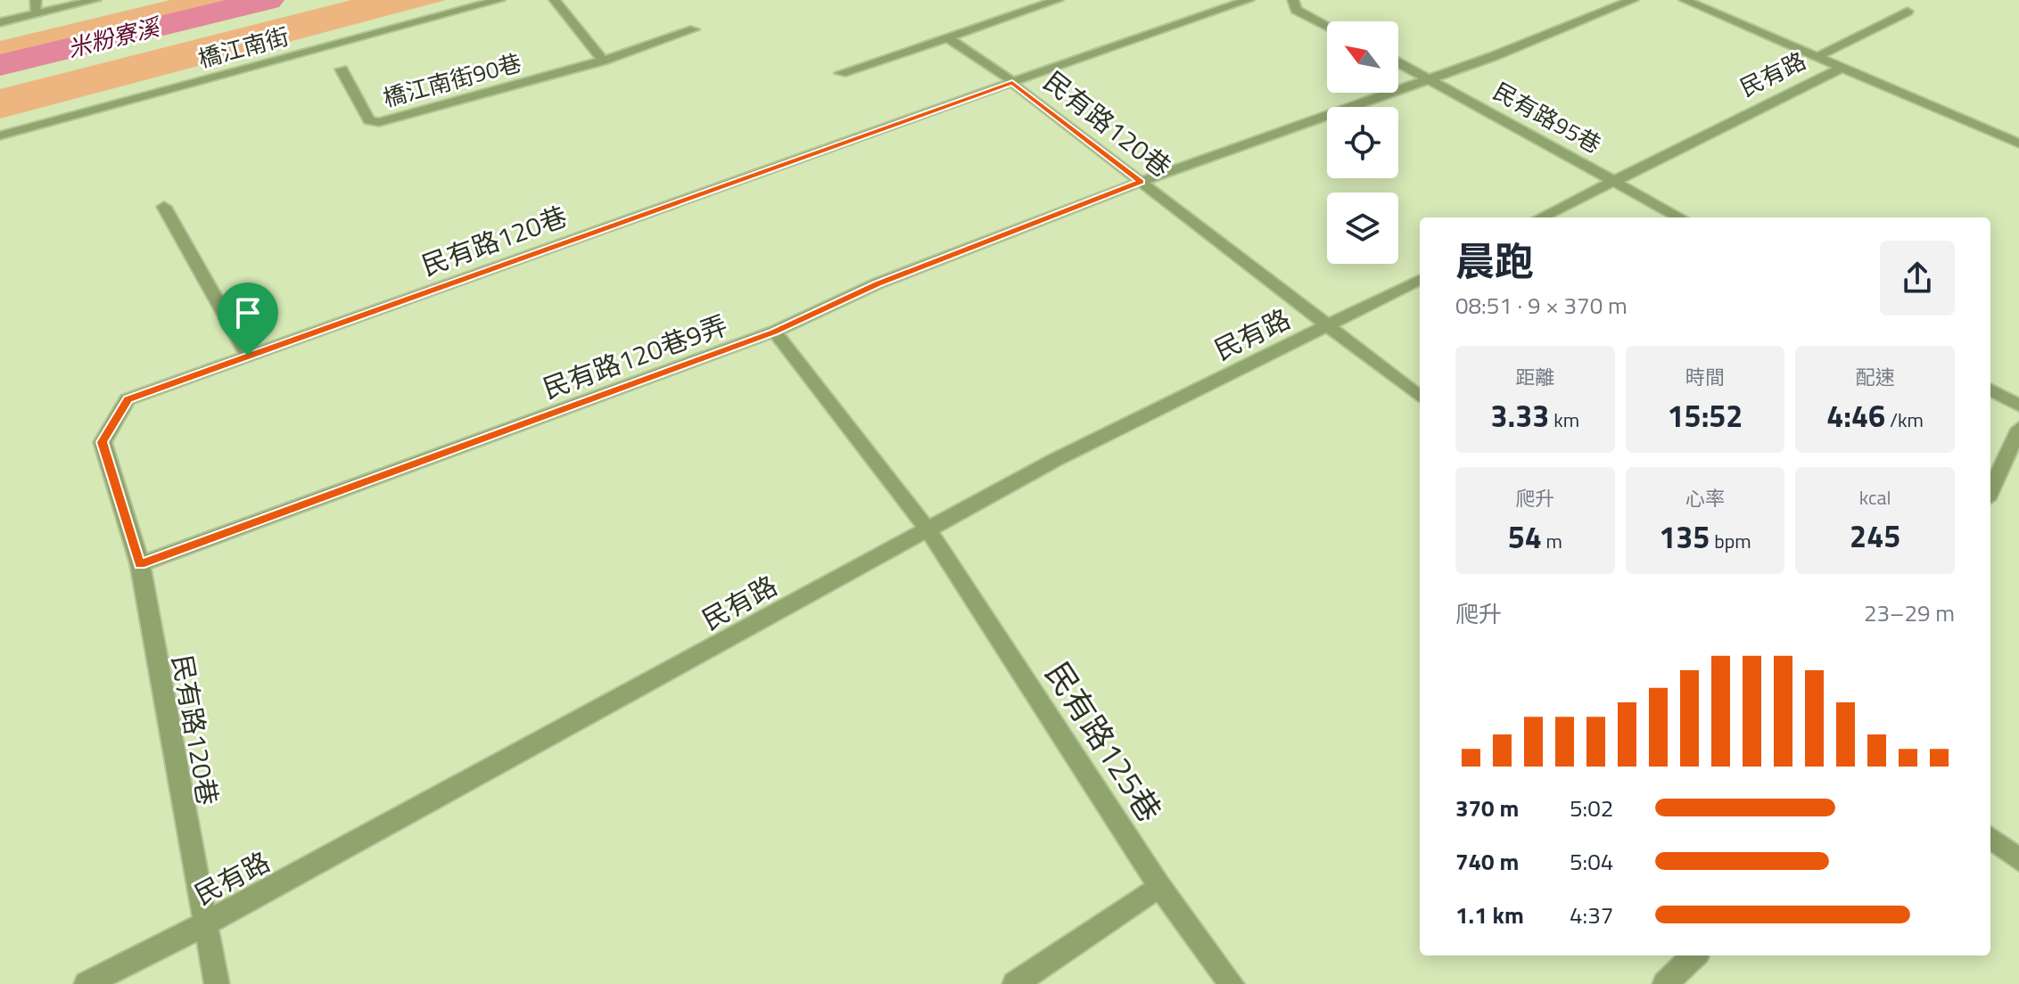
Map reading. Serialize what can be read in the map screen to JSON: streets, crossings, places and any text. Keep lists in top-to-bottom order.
{
  "streets": {
    "street": [
      "橋江南街",
      "民有路",
      "橋江南街90巷",
      "民有路95巷",
      "民有路120巷",
      "民有路120巷9弄",
      "民有路125巷"
    ]
  },
  "crossings": [
    ["民有路", "民有路95巷"],
    ["民有路", "民有路120巷"],
    ["民有路", "民有路125巷"],
    ["民有路95巷", "民有路120巷9弄"],
    ["民有路120巷", "民有路120巷9弄"],
    ["民有路120巷9弄", "民有路125巷"]
  ],
  "water": ["米粉寮溪"],
  "north": "top left",
  "page": {
    "heading": ["晨跑", "08:51 · 9 × 370 m"],
    "stats": [
      ["距離", "3.33 km"],
      ["時間", "15:52"],
      ["配速", "4:46 /km"],
      ["爬升", "54 m"],
      ["心率", "135 bpm"],
      ["kcal", "245"]
    ],
    "chart": ["爬升", "23–29 m"],
    "list": [
      {
        "name": "370 m",
        "note": "5:02"
      },
      {
        "name": "740 m",
        "note": "5:04"
      },
      {
        "name": "1.1 km",
        "note": "4:37"
      }
    ]
  }
}
